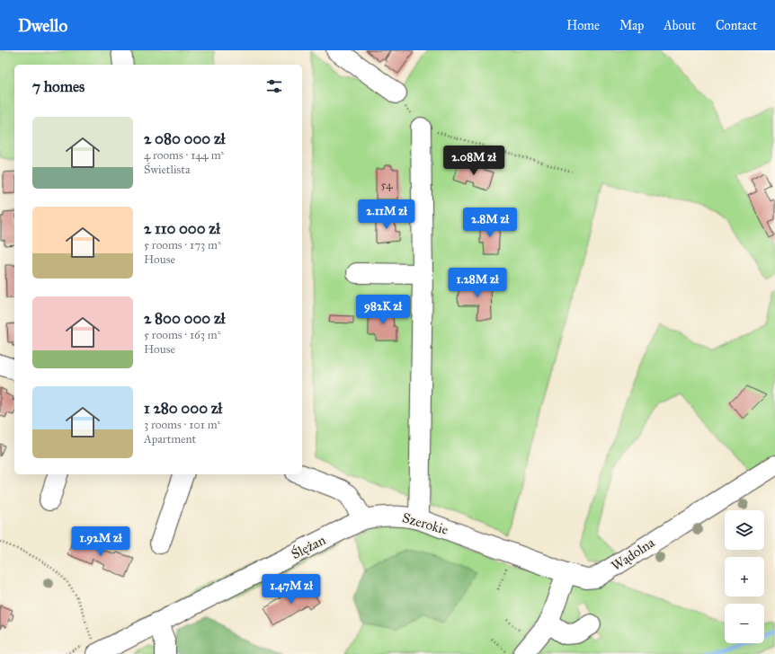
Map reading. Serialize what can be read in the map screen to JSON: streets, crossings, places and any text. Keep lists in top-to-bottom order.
{
  "streets": {
    "street": ["Szerokie", "Ślężan", "Wądolna"]
  },
  "crossings": [
    ["Szerokie", "Ślężan"],
    ["Szerokie", "Wądolna"]
  ],
  "house_numbers": ["54"],
  "page": {
    "header": "Dwello",
    "nav": [
      "Home",
      "Map",
      "About",
      "Contact"
    ],
    "heading": "7 homes",
    "list": [
      {
        "name": "2 080 000 zł",
        "note": "4 rooms · 144 m² · Świetlista"
      },
      {
        "name": "2 110 000 zł",
        "note": "5 rooms · 173 m² · House"
      },
      {
        "name": "2 800 000 zł",
        "note": "5 rooms · 163 m² · House"
      },
      {
        "name": "1 280 000 zł",
        "note": "3 rooms · 101 m² · Apartment"
      }
    ],
    "price": [
      "2.08M zł",
      "2.11M zł",
      "2.8M zł",
      "1.28M zł",
      "982K zł",
      "1.92M zł",
      "1.47M zł"
    ],
    "map_buttons": ["+", "−"]
  }
}
